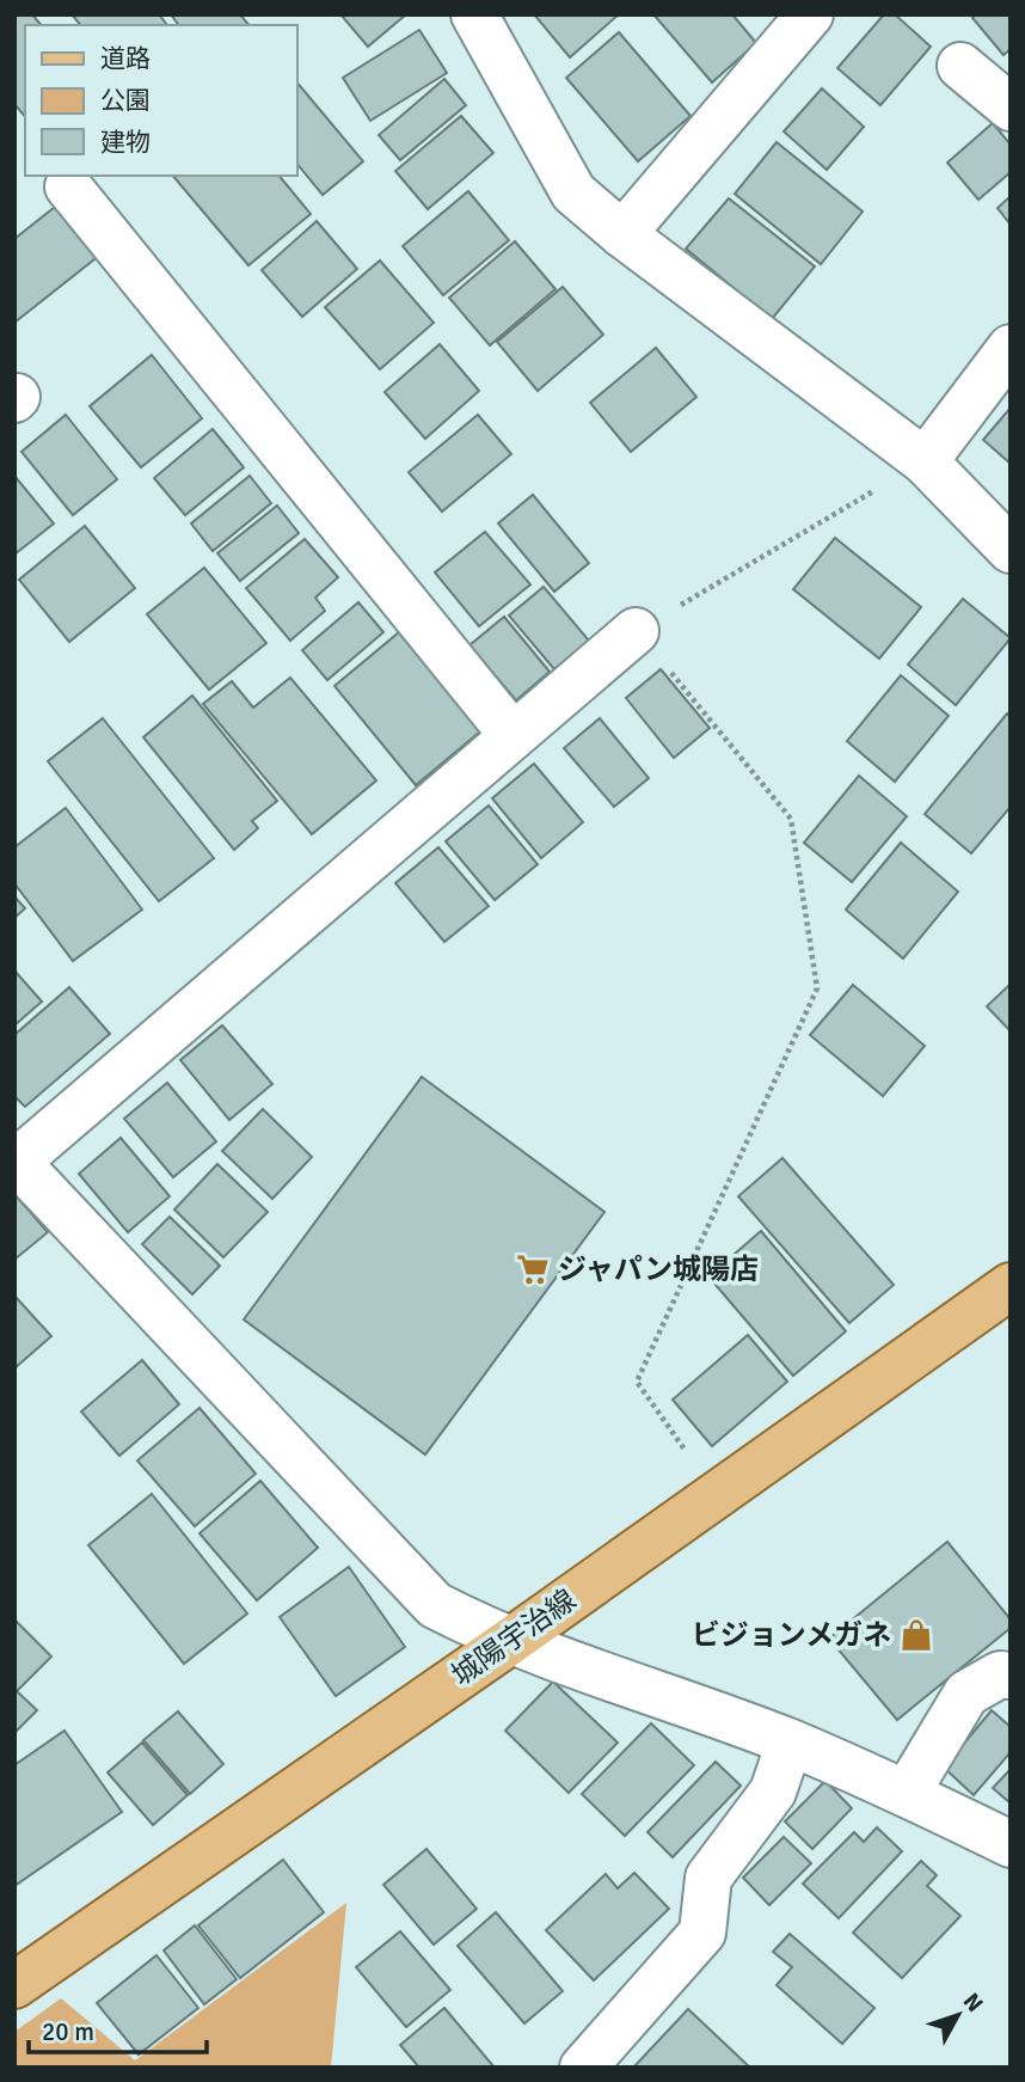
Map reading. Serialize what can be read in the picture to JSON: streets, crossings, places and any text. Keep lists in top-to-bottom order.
{
  "streets": {
    "main road": ["城陽宇治線"]
  },
  "places": {
    "supermarket": ["ジャパン城陽店"],
    "shop": ["ビジョンメガネ"]
  },
  "legend": ["道路", "公園", "建物"],
  "scale_bar": "20 m",
  "north": "top right"
}
